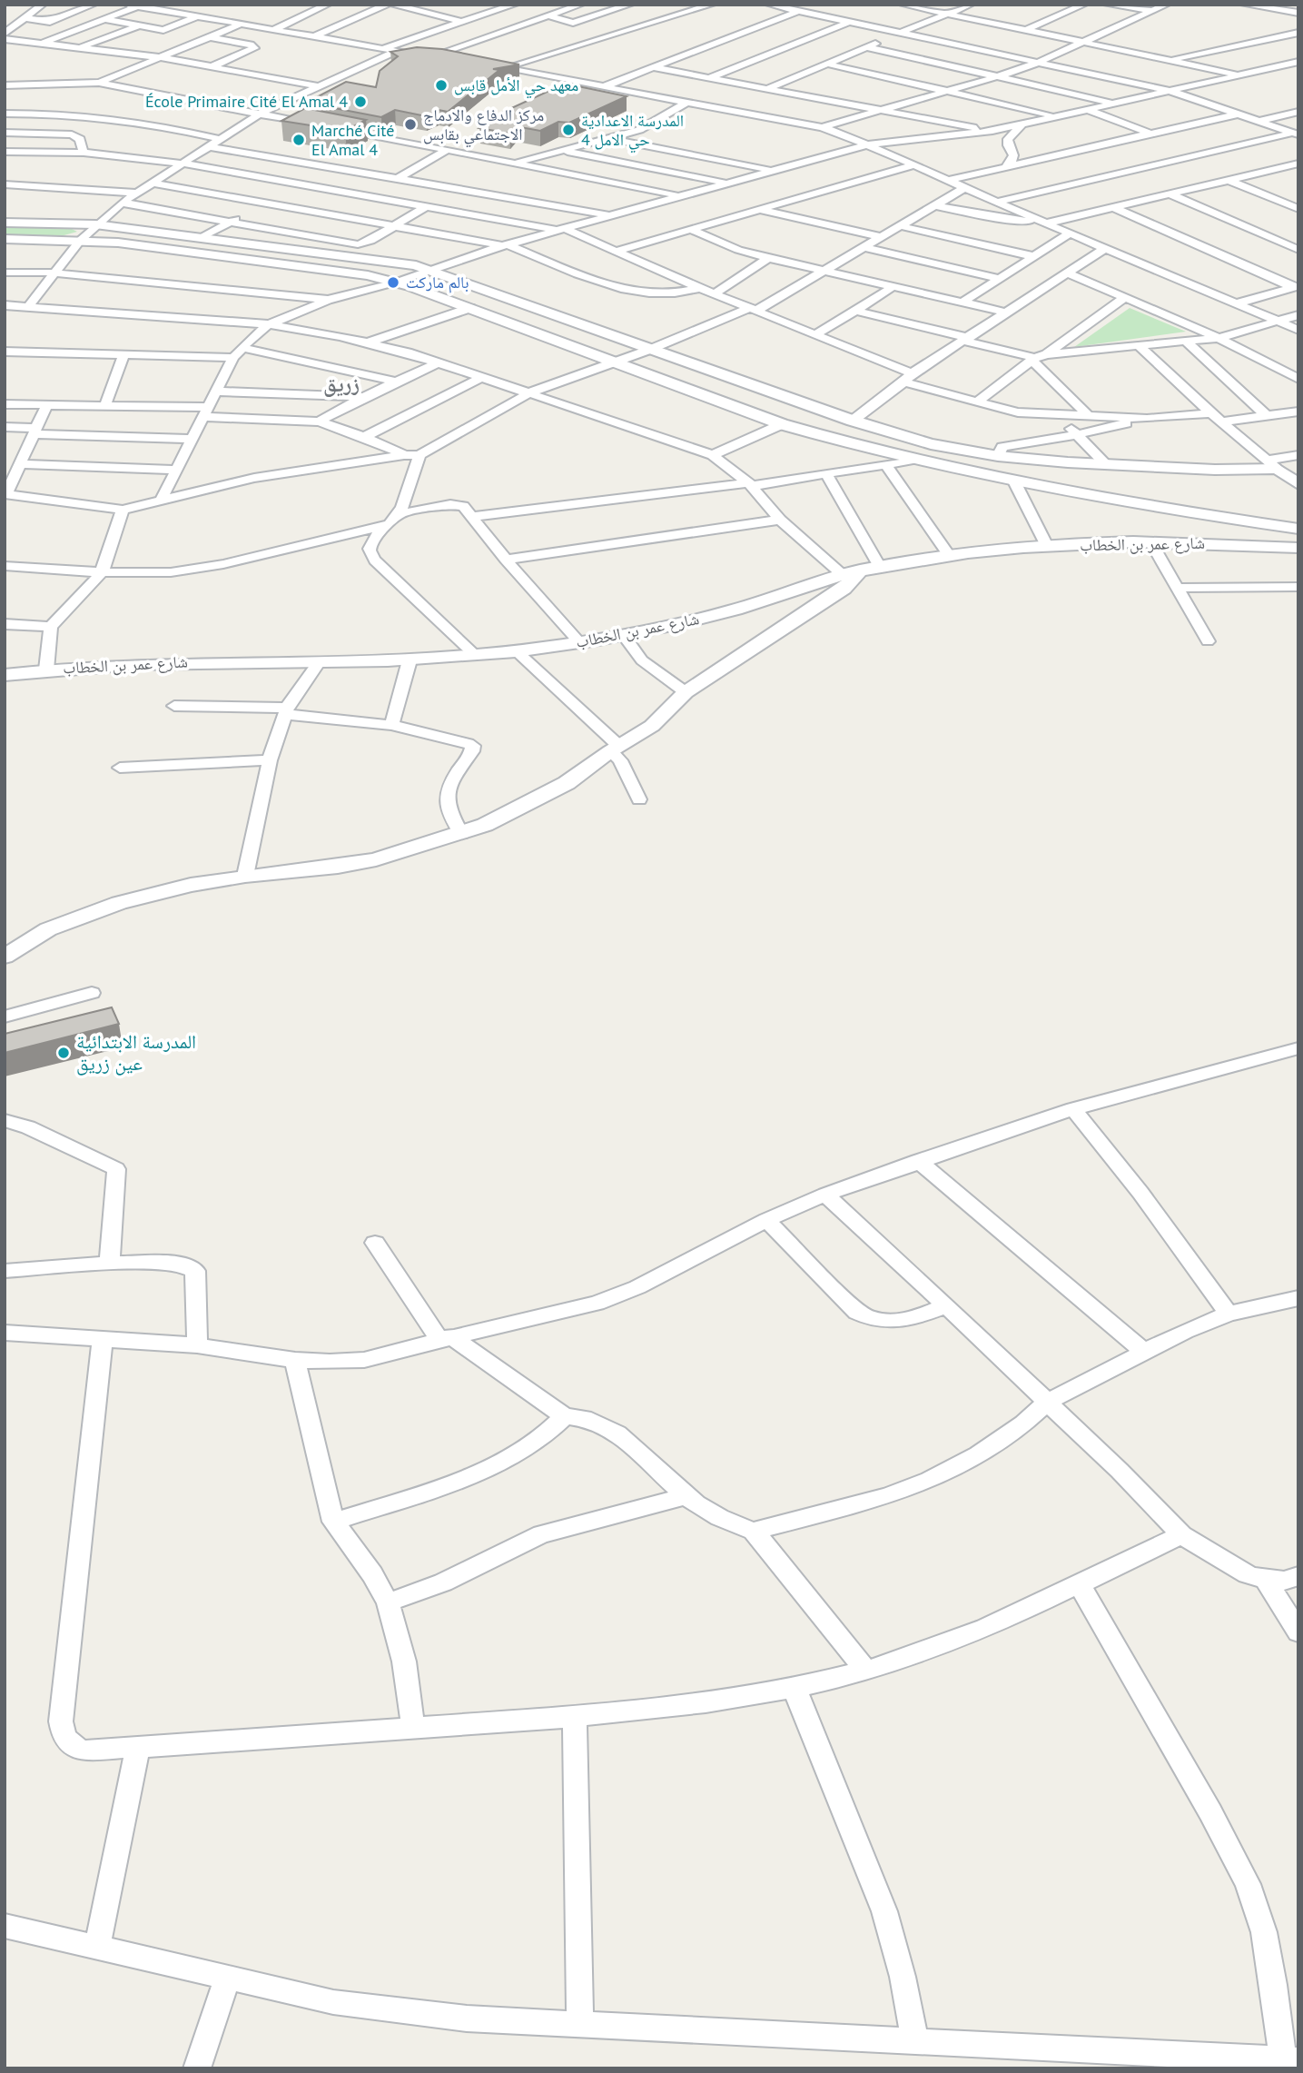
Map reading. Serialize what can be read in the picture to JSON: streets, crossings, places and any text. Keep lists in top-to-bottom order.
{
  "streets": {
    "street": ["شارع عمر بن الخطاب"]
  },
  "districts": ["زريق"],
  "places": [
    "معهد حي الأمل قابس",
    "École Primaire Cité El Amal 4",
    "مركز الدفاع والادماج الاجتماعي بقابس",
    "المدرسة الاعدادية حي الامل 4",
    "Marché Cité El Amal 4",
    "بالم ماركت",
    "المدرسة الابتدائية عين زريق"
  ]
}
